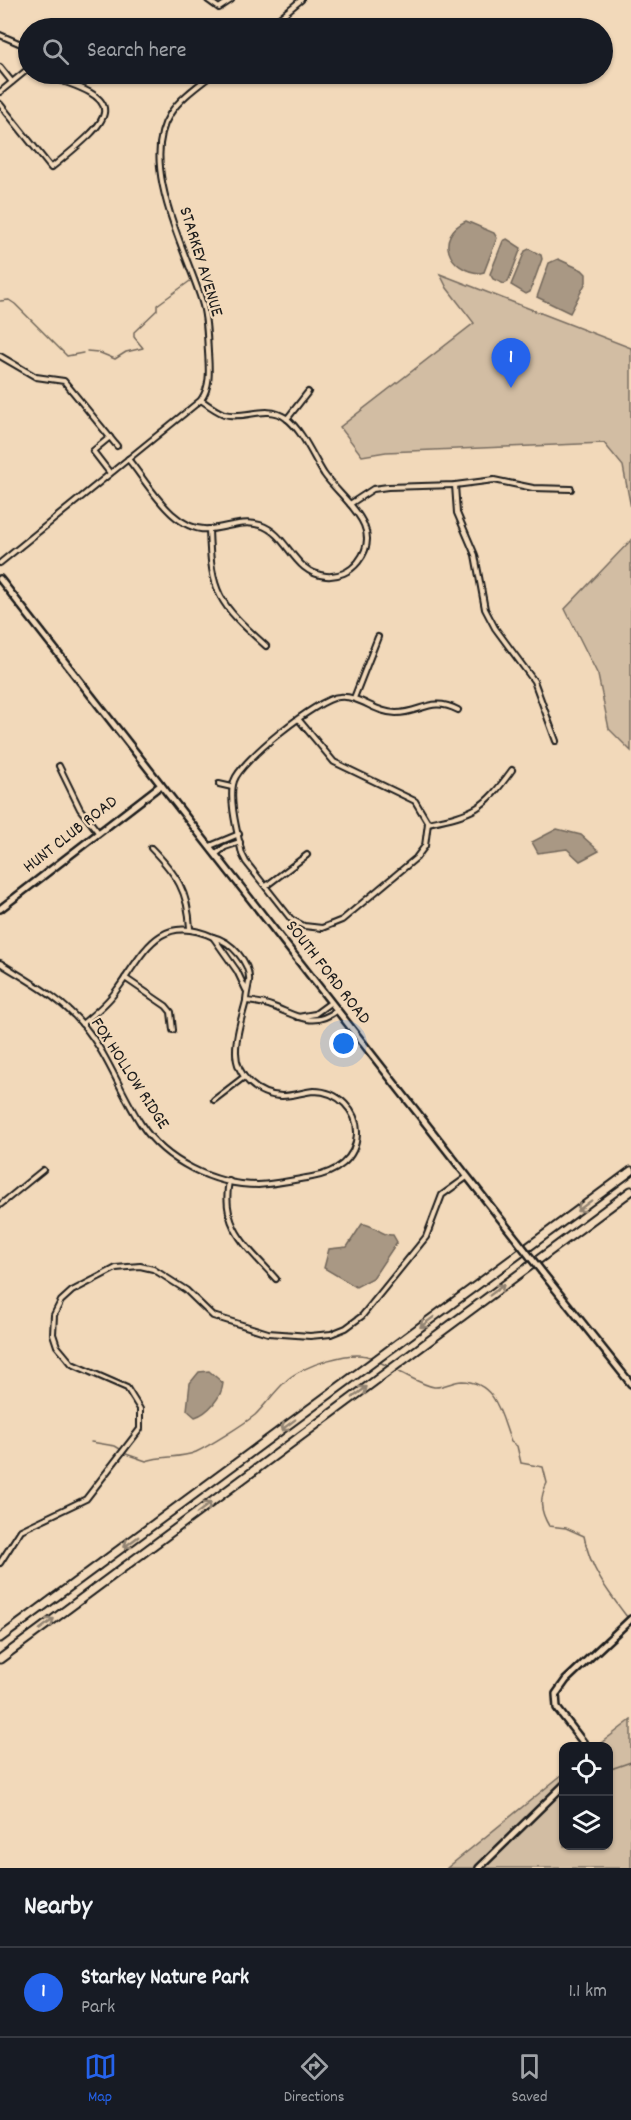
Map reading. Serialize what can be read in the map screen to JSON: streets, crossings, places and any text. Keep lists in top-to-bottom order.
{
  "streets": {
    "main road": ["HUNT CLUB ROAD", "SOUTH FORD ROAD"],
    "street": ["STARKEY AVENUE", "FOX HOLLOW RIDGE"]
  },
  "crossings": [
    ["HUNT CLUB ROAD", "SOUTH FORD ROAD"]
  ],
  "page": {
    "search": "Search here",
    "pins": "1",
    "heading": "Nearby",
    "list": [
      {
        "mark": "1",
        "name": "Starkey Nature Park",
        "note": "Park",
        "value": "1.1 km"
      }
    ],
    "nav": ["Map", "Directions", "Saved"]
  }
}
